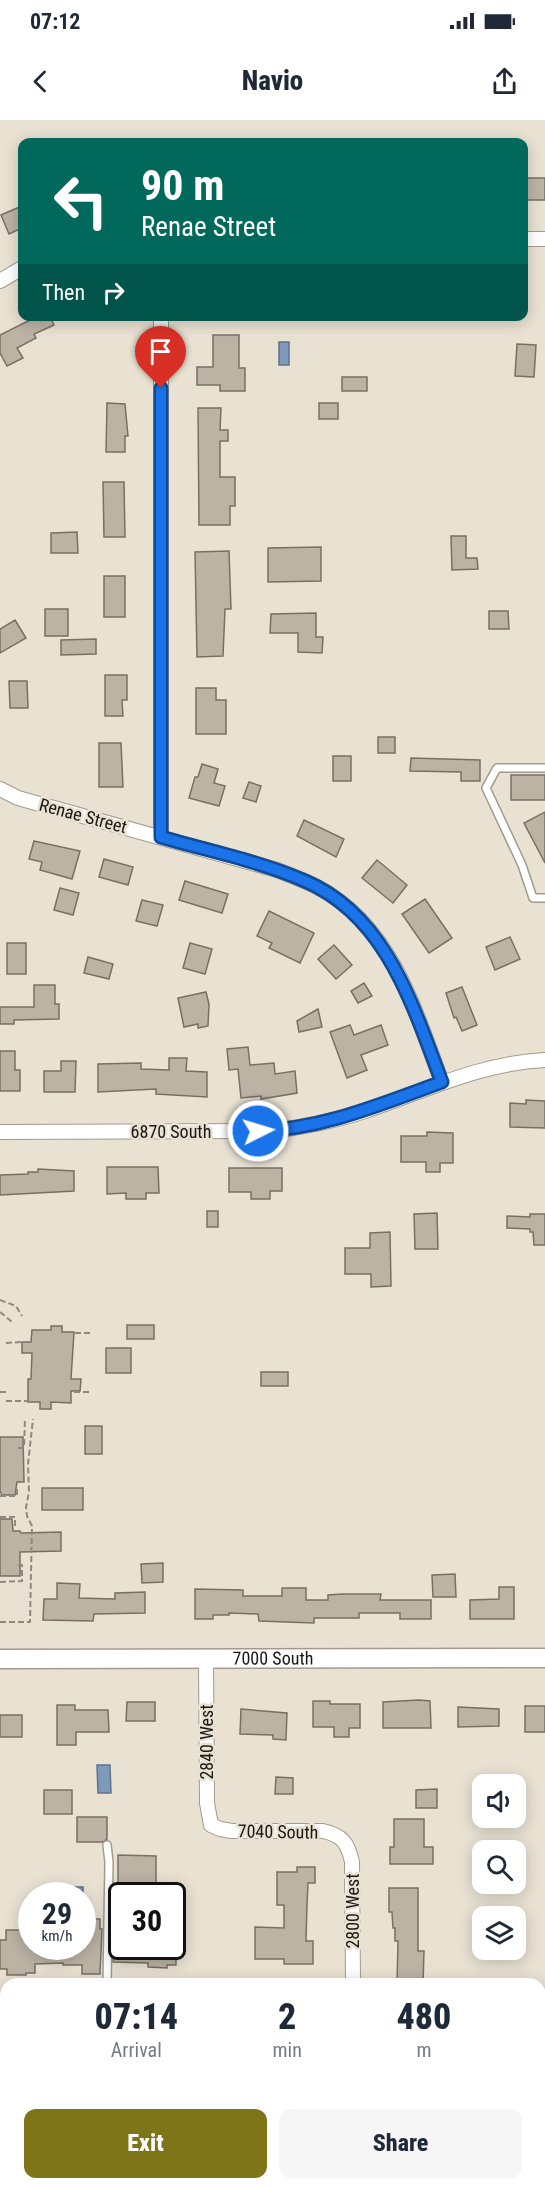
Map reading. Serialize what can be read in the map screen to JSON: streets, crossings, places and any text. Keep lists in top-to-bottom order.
{
  "streets": {
    "main road": ["7000 South"],
    "street": [
      "Renae Street",
      "6870 South",
      "2840 West",
      "7040 South",
      "2800 West"
    ]
  },
  "crossings": [
    ["Renae Street", "6870 South"],
    ["7000 South", "2840 West"],
    ["2840 West", "7040 South"],
    ["7040 South", "2800 West"]
  ],
  "page": {
    "status": "07:12",
    "header": "Navio",
    "turn": ["90 m", "Renae Street"],
    "then": "Then",
    "speed": "29 km/h",
    "limit": "30",
    "eta": [
      "07:14",
      "Arrival",
      "2",
      "min",
      "480",
      "m"
    ],
    "buttons": ["Exit", "Share"]
  }
}
